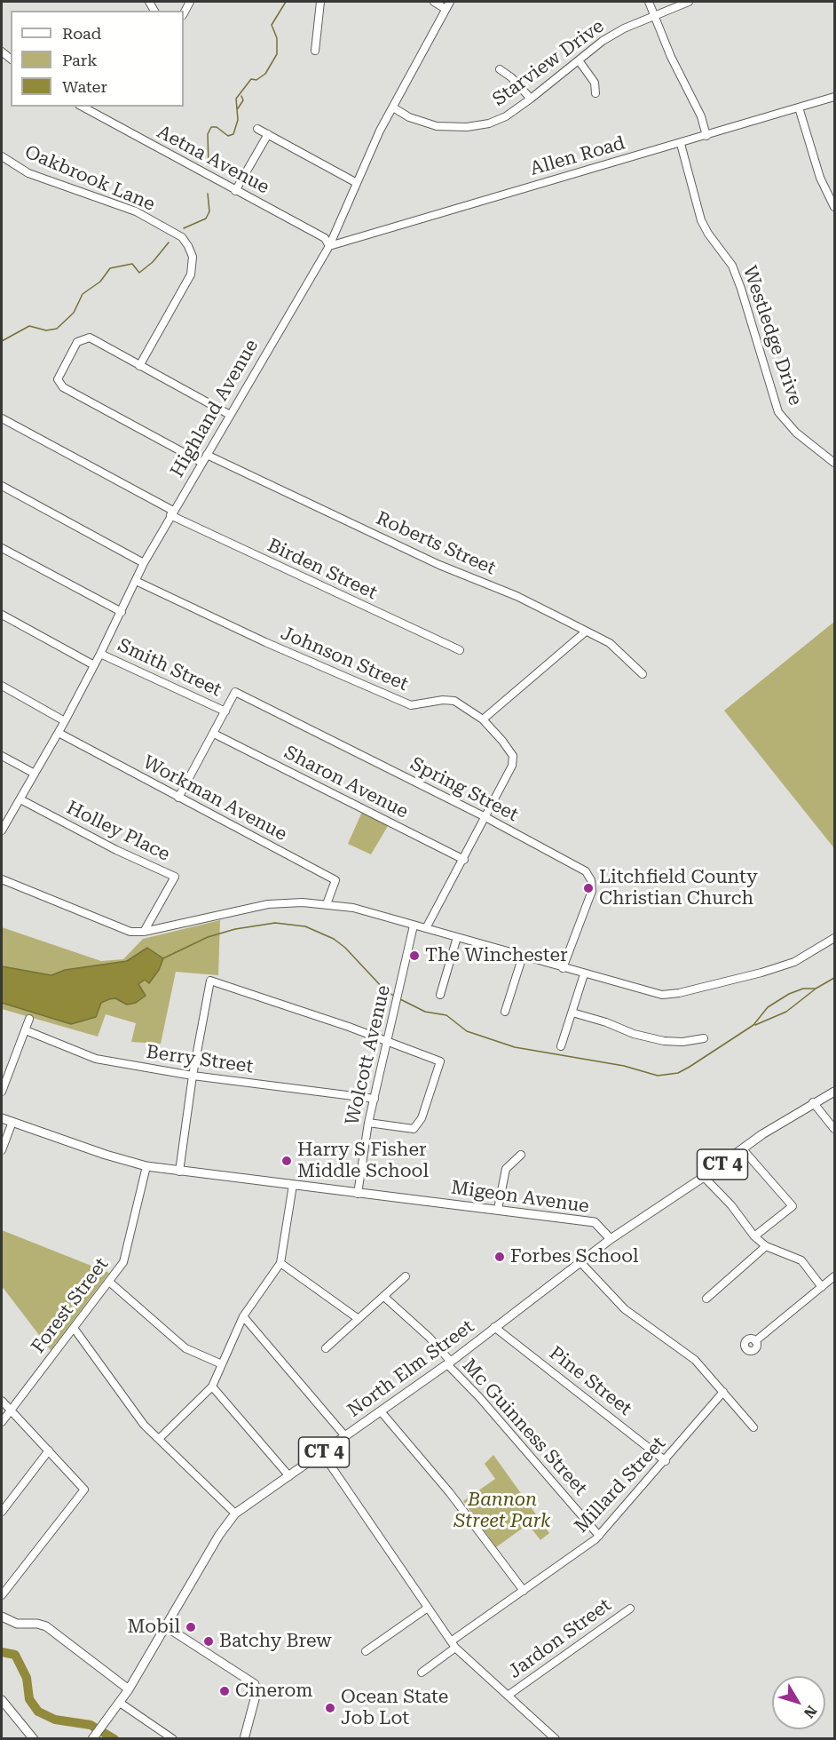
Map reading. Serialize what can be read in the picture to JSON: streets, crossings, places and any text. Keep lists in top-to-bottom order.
{
  "streets": {
    "main road": ["CT 4", "Migeon Avenue", "North Elm Street"],
    "street": [
      "Starview Drive",
      "Allen Road",
      "Aetna Avenue",
      "Oakbrook Lane",
      "Westledge Drive",
      "Highland Avenue",
      "Roberts Street",
      "Birden Street",
      "Johnson Street",
      "Smith Street",
      "Sharon Avenue",
      "Spring Street",
      "Workman Avenue",
      "Holley Place",
      "Wolcott Avenue",
      "Berry Street",
      "Forest Street",
      "Pine Street",
      "Mc Guinness Street",
      "Millard Street",
      "Jardon Street"
    ]
  },
  "crossings": [
    ["Starview Drive", "Highland Avenue"],
    ["Allen Road", "Aetna Avenue"],
    ["Allen Road", "Westledge Drive"],
    ["Allen Road", "Highland Avenue"],
    ["Aetna Avenue", "Highland Avenue"],
    ["Highland Avenue", "Roberts Street"],
    ["Highland Avenue", "Birden Street"],
    ["Highland Avenue", "Johnson Street"],
    ["Highland Avenue", "Smith Street"],
    ["Highland Avenue", "Workman Avenue"],
    ["Highland Avenue", "Holley Place"],
    ["Johnson Street", "Spring Street"],
    ["Smith Street", "Spring Street"],
    ["Wolcott Avenue", "Berry Street"],
    ["Wolcott Avenue", "Migeon Avenue"],
    ["CT 4", "Migeon Avenue"],
    ["CT 4", "North Elm Street"],
    ["Migeon Avenue", "Forest Street"],
    ["Migeon Avenue", "North Elm Street"],
    ["North Elm Street", "Pine Street"],
    ["North Elm Street", "Mc Guinness Street"],
    ["Pine Street", "Millard Street"],
    ["Mc Guinness Street", "Millard Street"]
  ],
  "parks": ["Bannon Street Park"],
  "places": [
    "Litchfield County Christian Church",
    "The Winchester",
    "Harry S Fisher Middle School",
    "Forbes School",
    "Mobil",
    "Batchy Brew",
    "Cinerom",
    "Ocean State Job Lot"
  ],
  "legend": ["Road", "Park", "Water"],
  "north": "bottom right"
}
